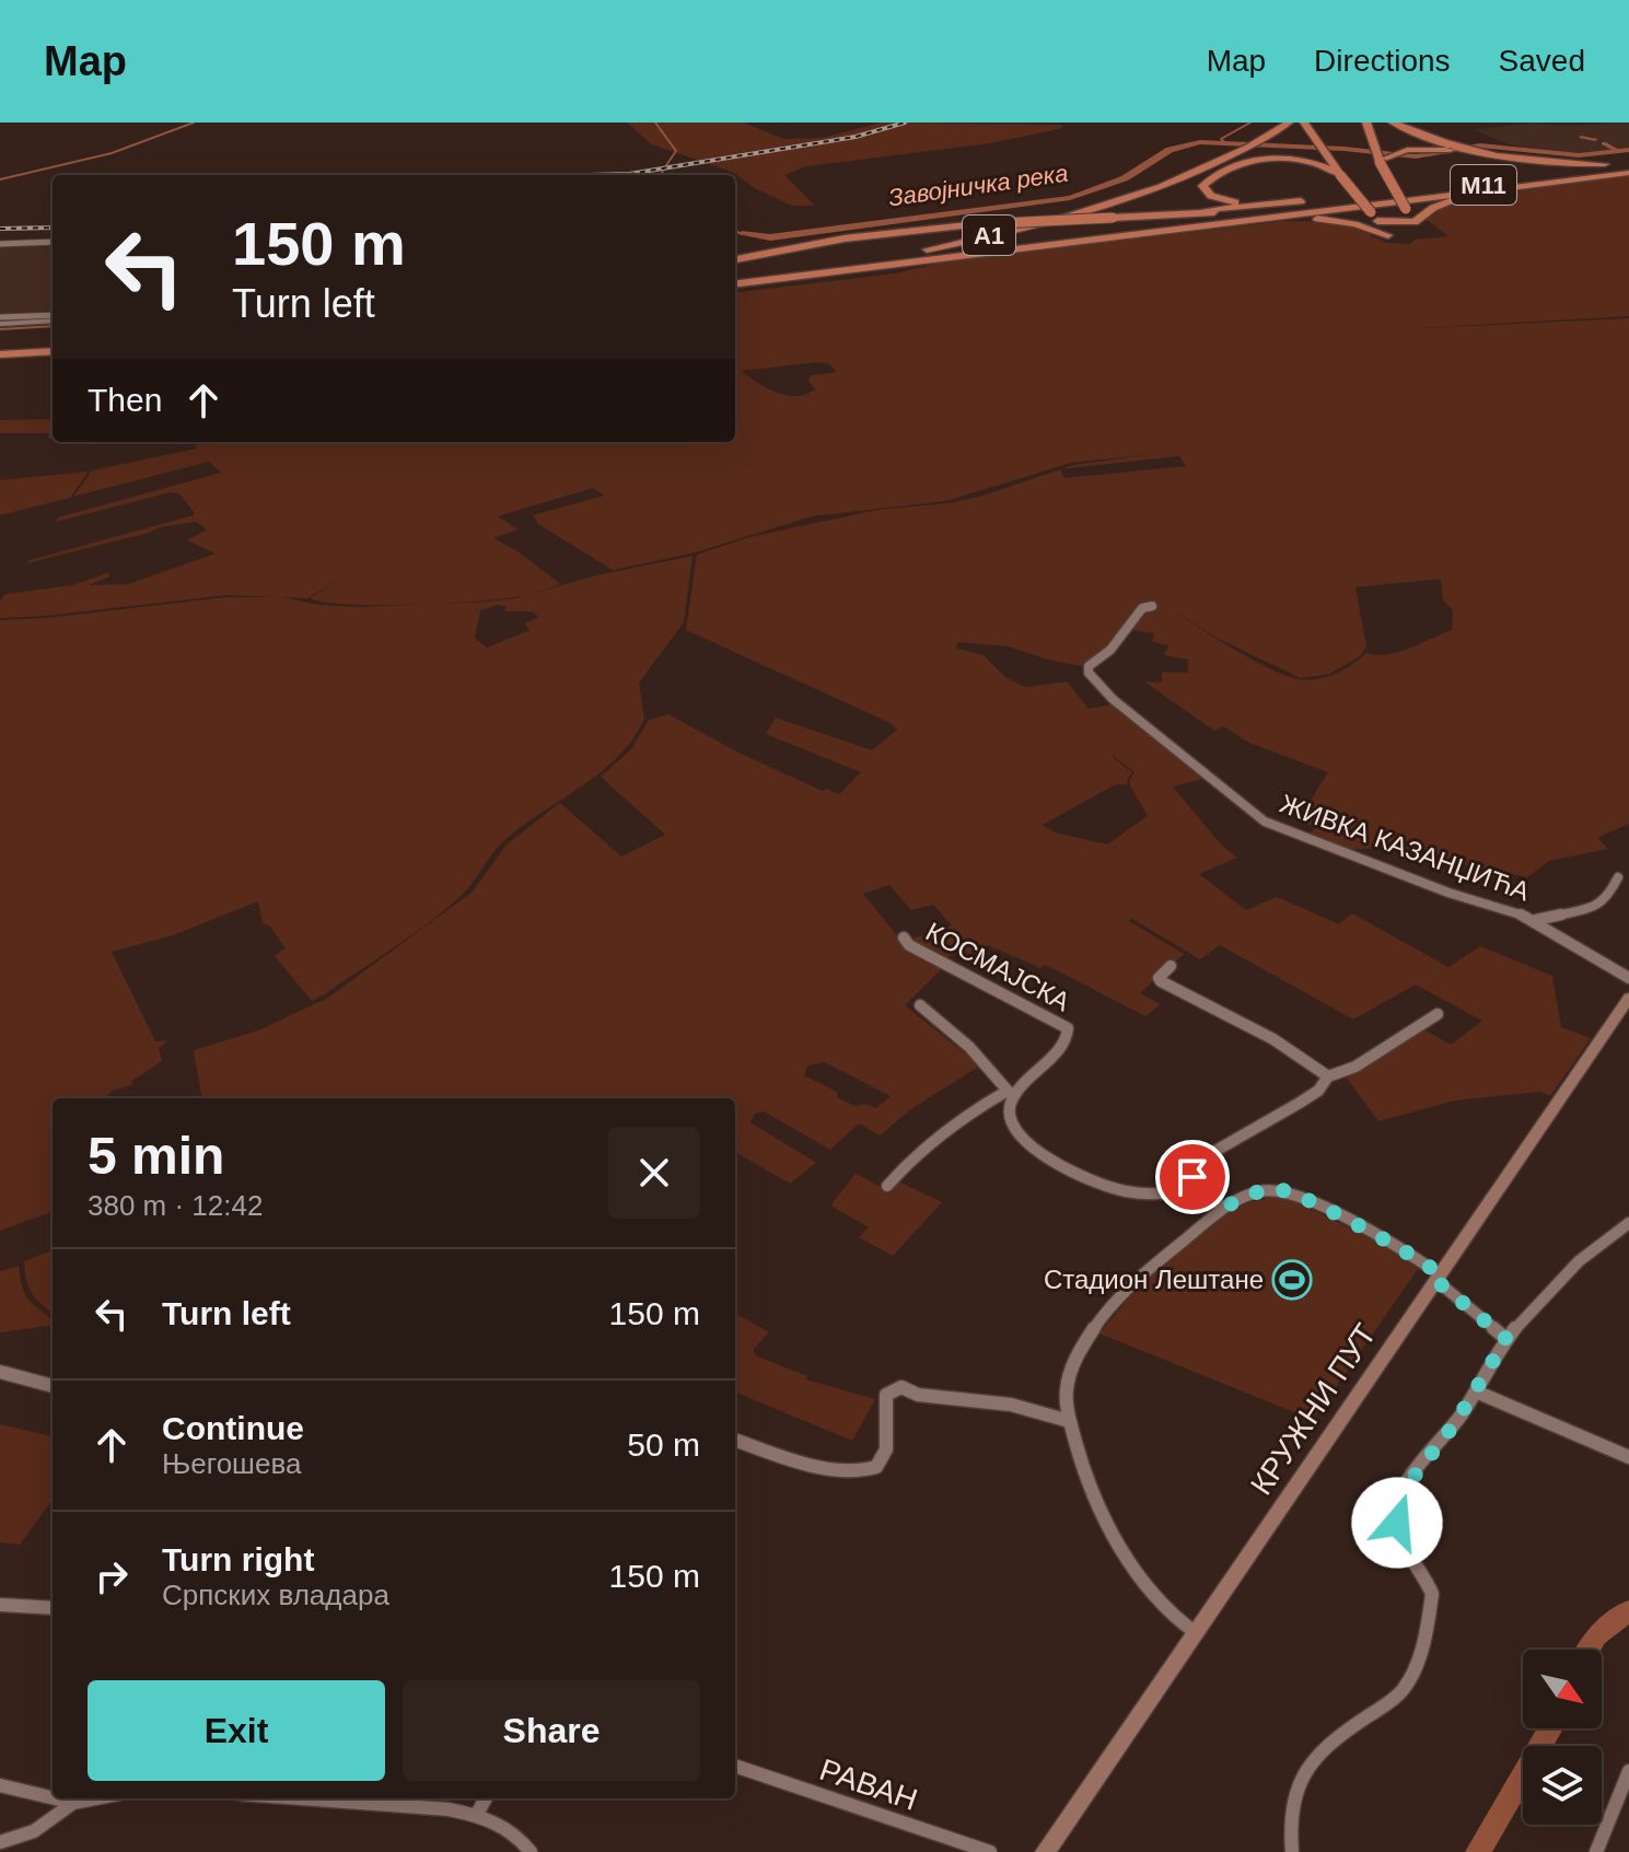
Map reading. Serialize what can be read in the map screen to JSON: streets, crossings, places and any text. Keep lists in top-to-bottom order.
{
  "streets": {
    "highway": ["M11", "A1"],
    "main road": ["КРУЖНИ ПУТ"],
    "street": ["ЖИВКА КАЗАНЏИЋА", "КОСМАЈСКА", "РАВАН"]
  },
  "water": ["Завојничка река"],
  "places": {
    "sports": ["Стадион Лештане"]
  },
  "north": "bottom right",
  "page": {
    "header": "Map",
    "nav": ["Map", "Directions", "Saved"],
    "turn": ["150 m", "Turn left"],
    "then": "Then",
    "heading": ["5 min", "380 m · 12:42"],
    "list": [
      {
        "name": "Turn left",
        "value": "150 m"
      },
      {
        "name": "Continue",
        "note": "Његошева",
        "value": "50 m"
      },
      {
        "name": "Turn right",
        "note": "Српских владара",
        "value": "150 m"
      }
    ],
    "buttons": ["Exit", "Share"]
  }
}
